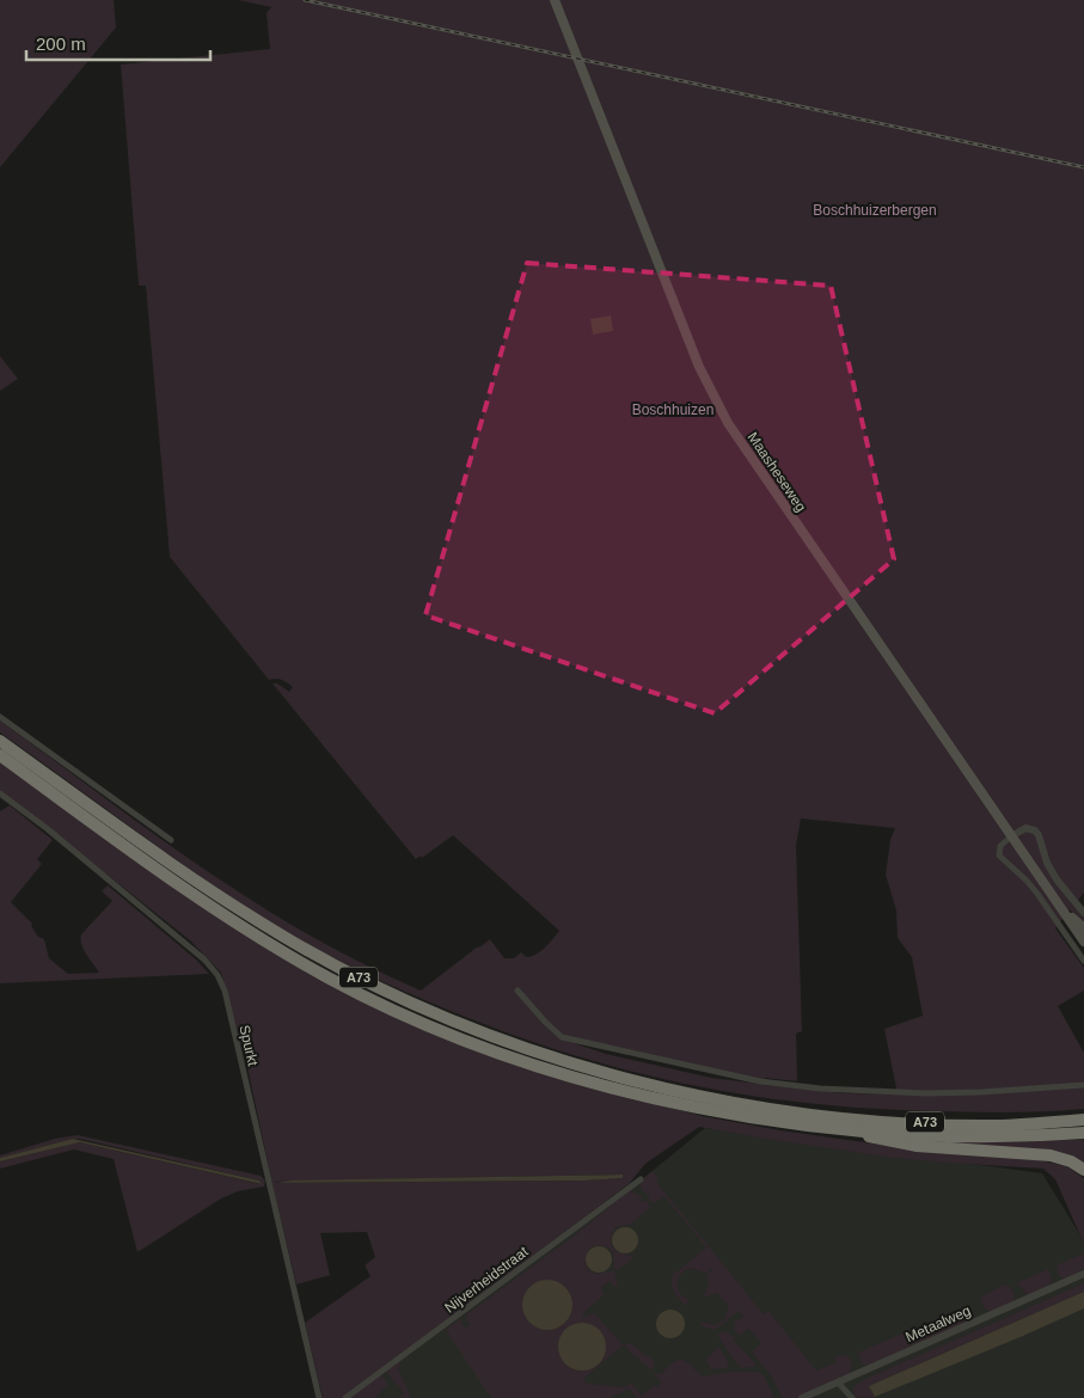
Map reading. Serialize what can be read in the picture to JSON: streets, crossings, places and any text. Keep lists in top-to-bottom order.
{
  "streets": {
    "highway": ["A73"],
    "main road": ["Maasheseweg"],
    "street": ["Spurkt", "Nijverheidstraat", "Metaalweg"]
  },
  "parks": ["Boschhuizerbergen", "Boschhuizen"],
  "scale_bar": "200 m"
}
